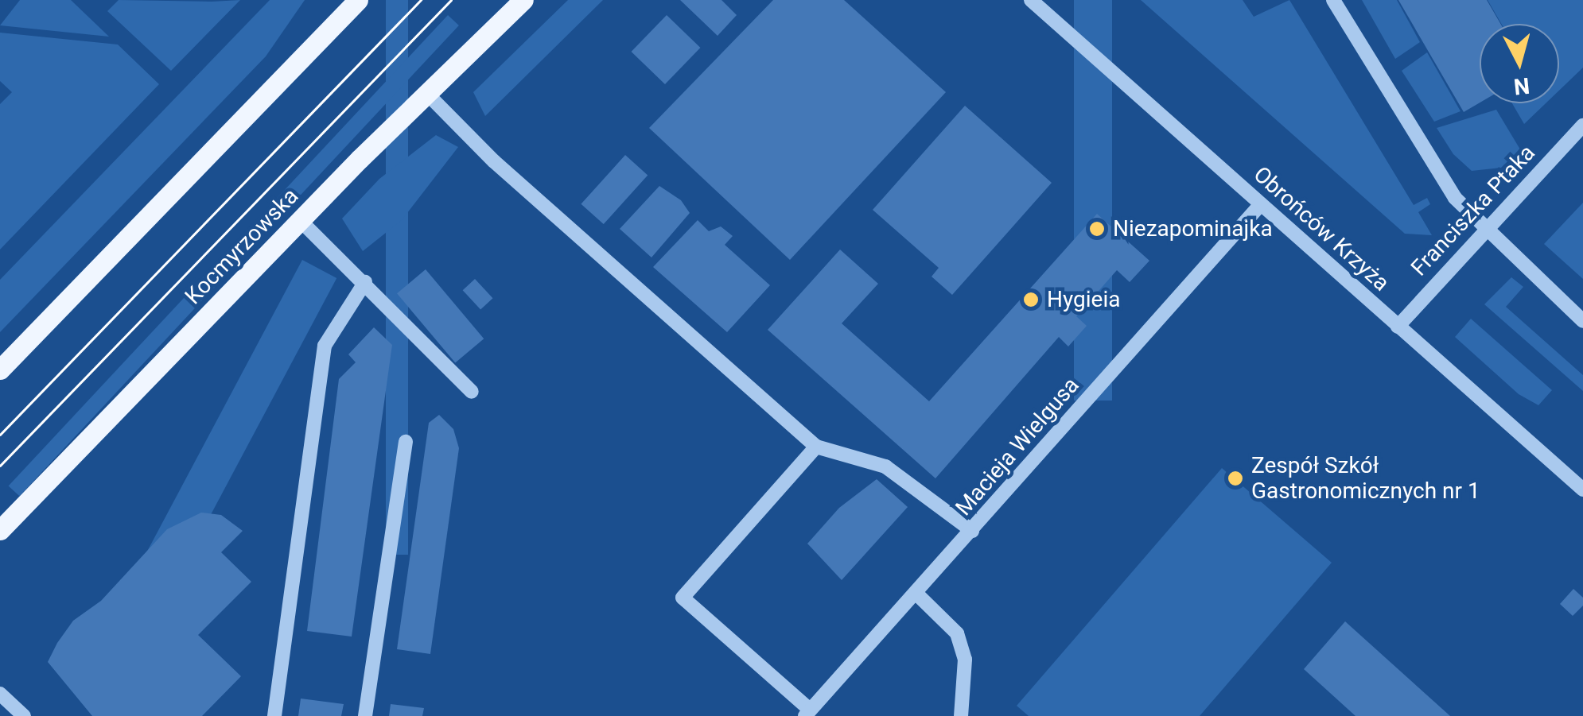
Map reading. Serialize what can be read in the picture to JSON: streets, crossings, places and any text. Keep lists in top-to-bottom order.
{
  "streets": {
    "main road": ["Kocmyrzowska"],
    "street": ["Franciszka Ptaka", "Obrońców Krzyża", "Macieja Wielgusa"]
  },
  "crossings": [
    ["Franciszka Ptaka", "Obrońców Krzyża"],
    ["Obrońców Krzyża", "Macieja Wielgusa"]
  ],
  "places": ["Niezapominajka", "Hygieia", "Zespół Szkół Gastronomicznych nr 1"],
  "north": "bottom"
}
